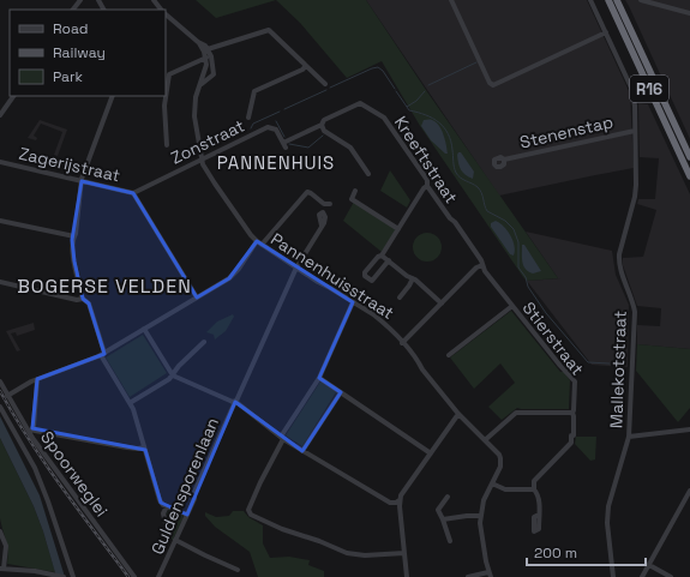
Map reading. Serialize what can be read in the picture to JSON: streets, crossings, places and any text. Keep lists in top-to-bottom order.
{
  "streets": {
    "highway": ["R16"],
    "street": [
      "Stenenstap",
      "Zonstraat",
      "Kreeftstraat",
      "Zagerijstraat",
      "Pannenhuisstraat",
      "Stierstraat",
      "Mallekotstraat",
      "Spoorweglei",
      "Guldensporenlaan"
    ]
  },
  "crossings": [
    ["Stenenstap", "Mallekotstraat"],
    ["Zonstraat", "Kreeftstraat"],
    ["Zonstraat", "Zagerijstraat"],
    ["Zonstraat", "Pannenhuisstraat"],
    ["Kreeftstraat", "Stierstraat"],
    ["Pannenhuisstraat", "Guldensporenlaan"]
  ],
  "districts": ["PANNENHUIS", "BOGERSE VELDEN"],
  "legend": ["Road", "Railway", "Park"],
  "scale_bar": "200 m"
}
